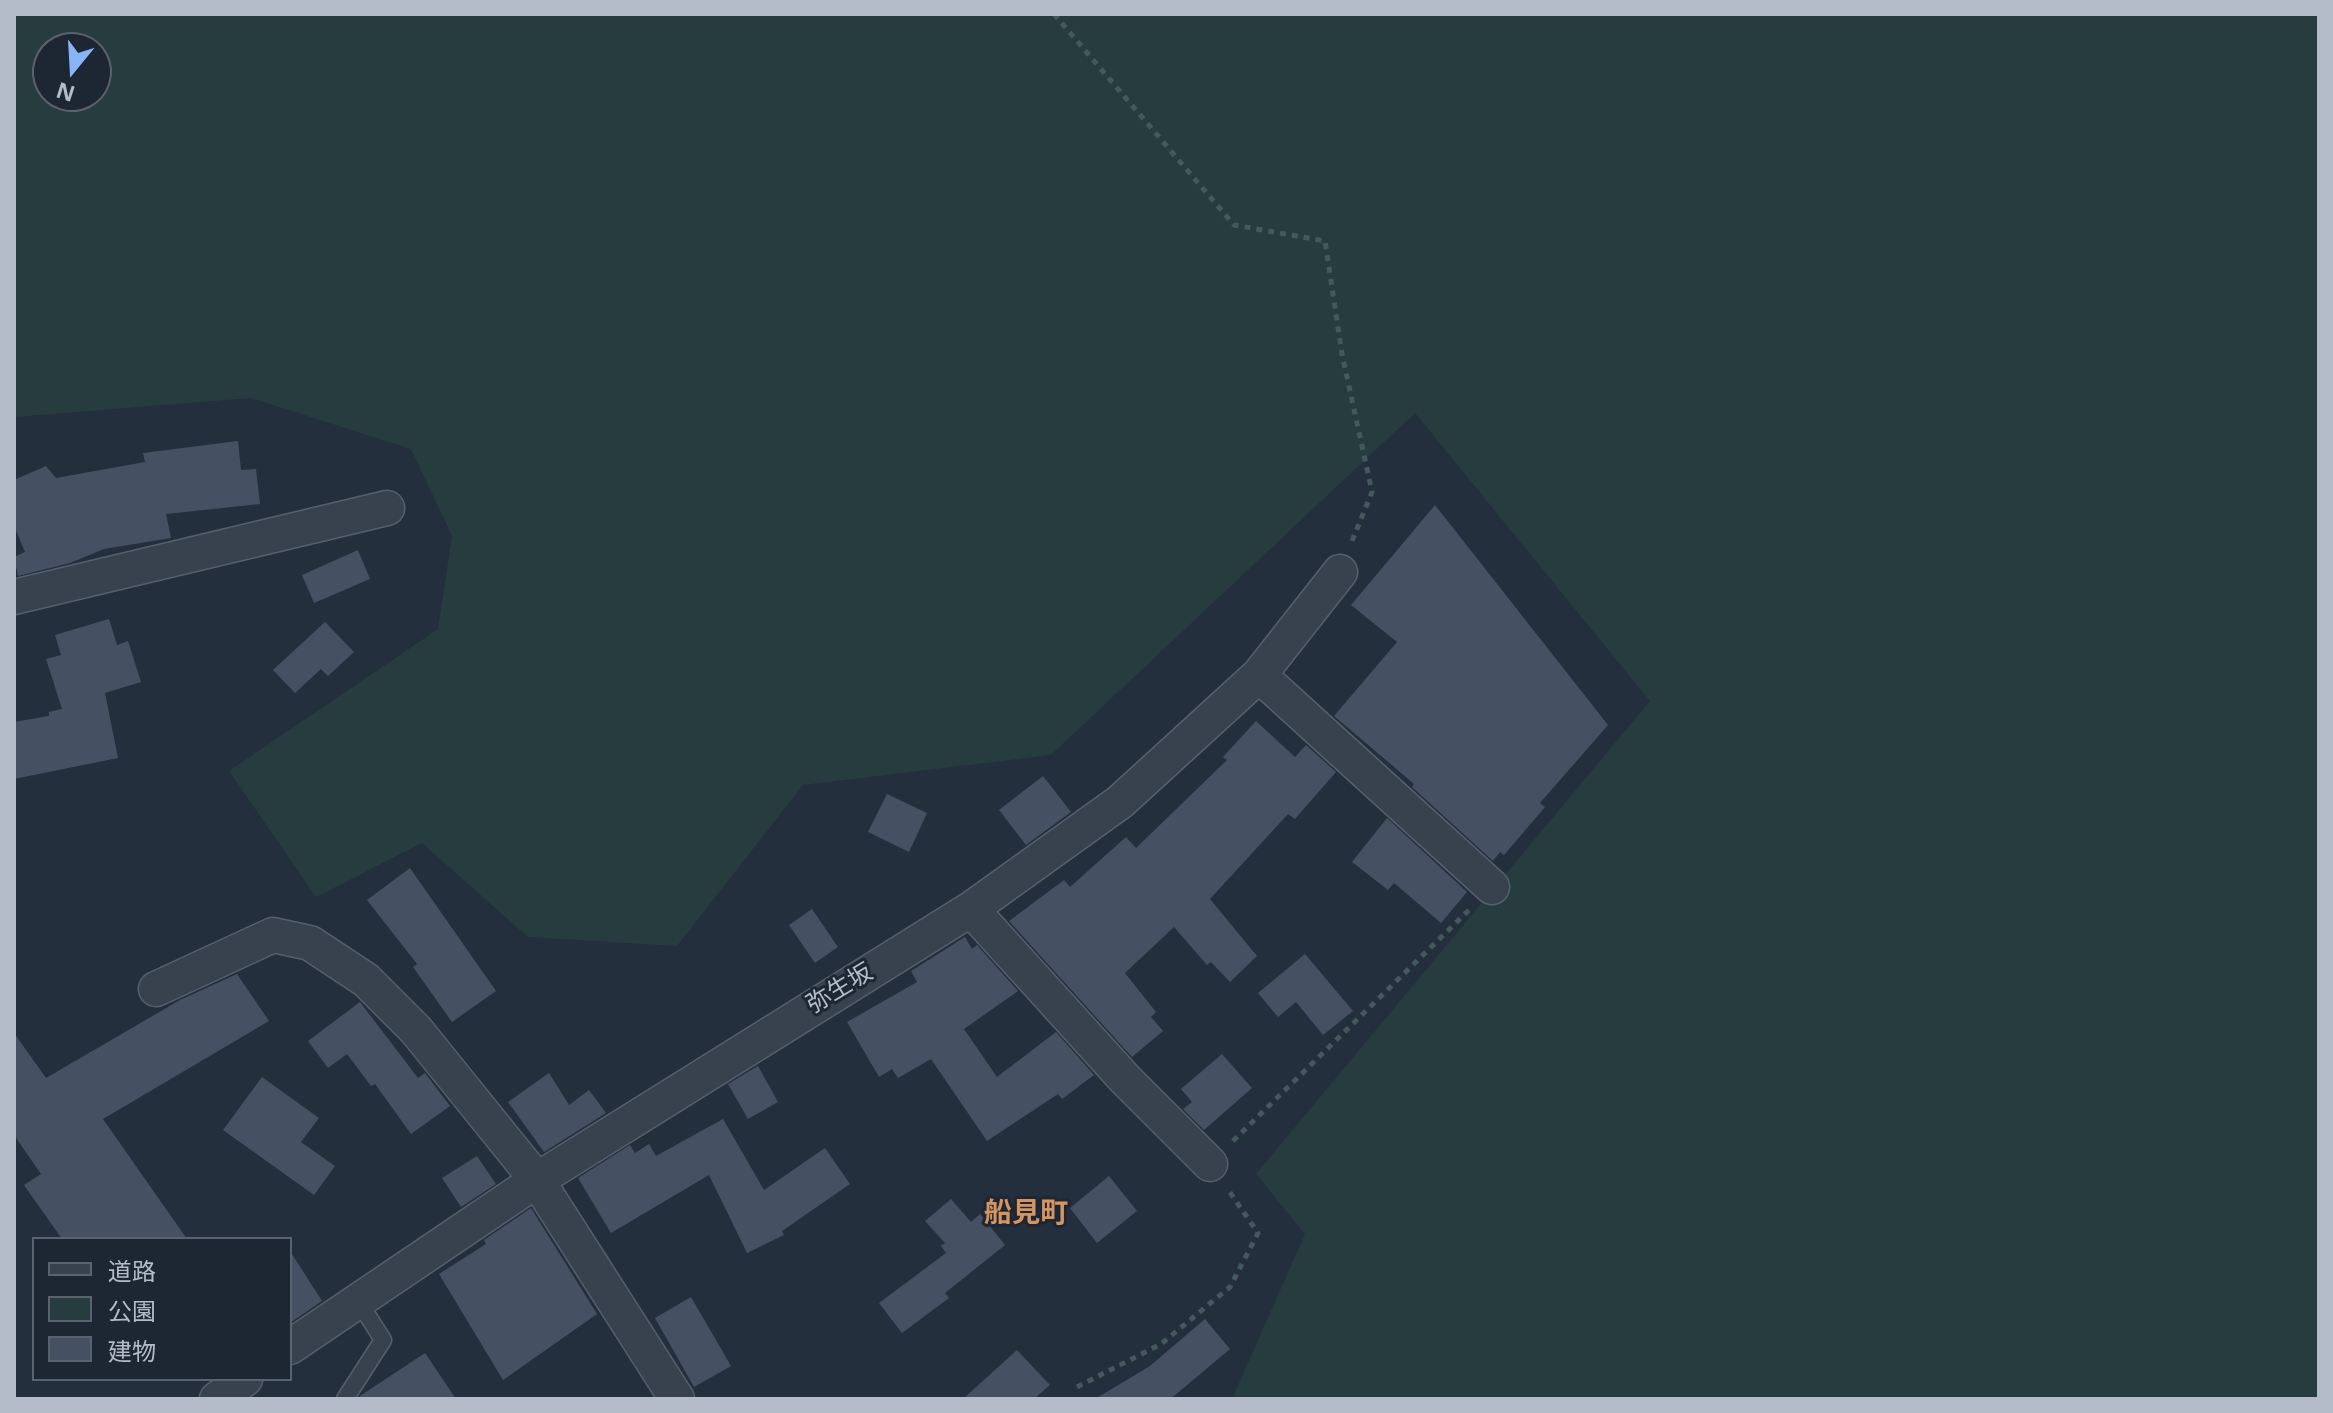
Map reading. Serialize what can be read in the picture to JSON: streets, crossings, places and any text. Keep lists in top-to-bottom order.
{
  "streets": {
    "street": ["弥生坂"]
  },
  "districts": ["船見町"],
  "legend": ["道路", "公園", "建物"],
  "north": "bottom"
}
